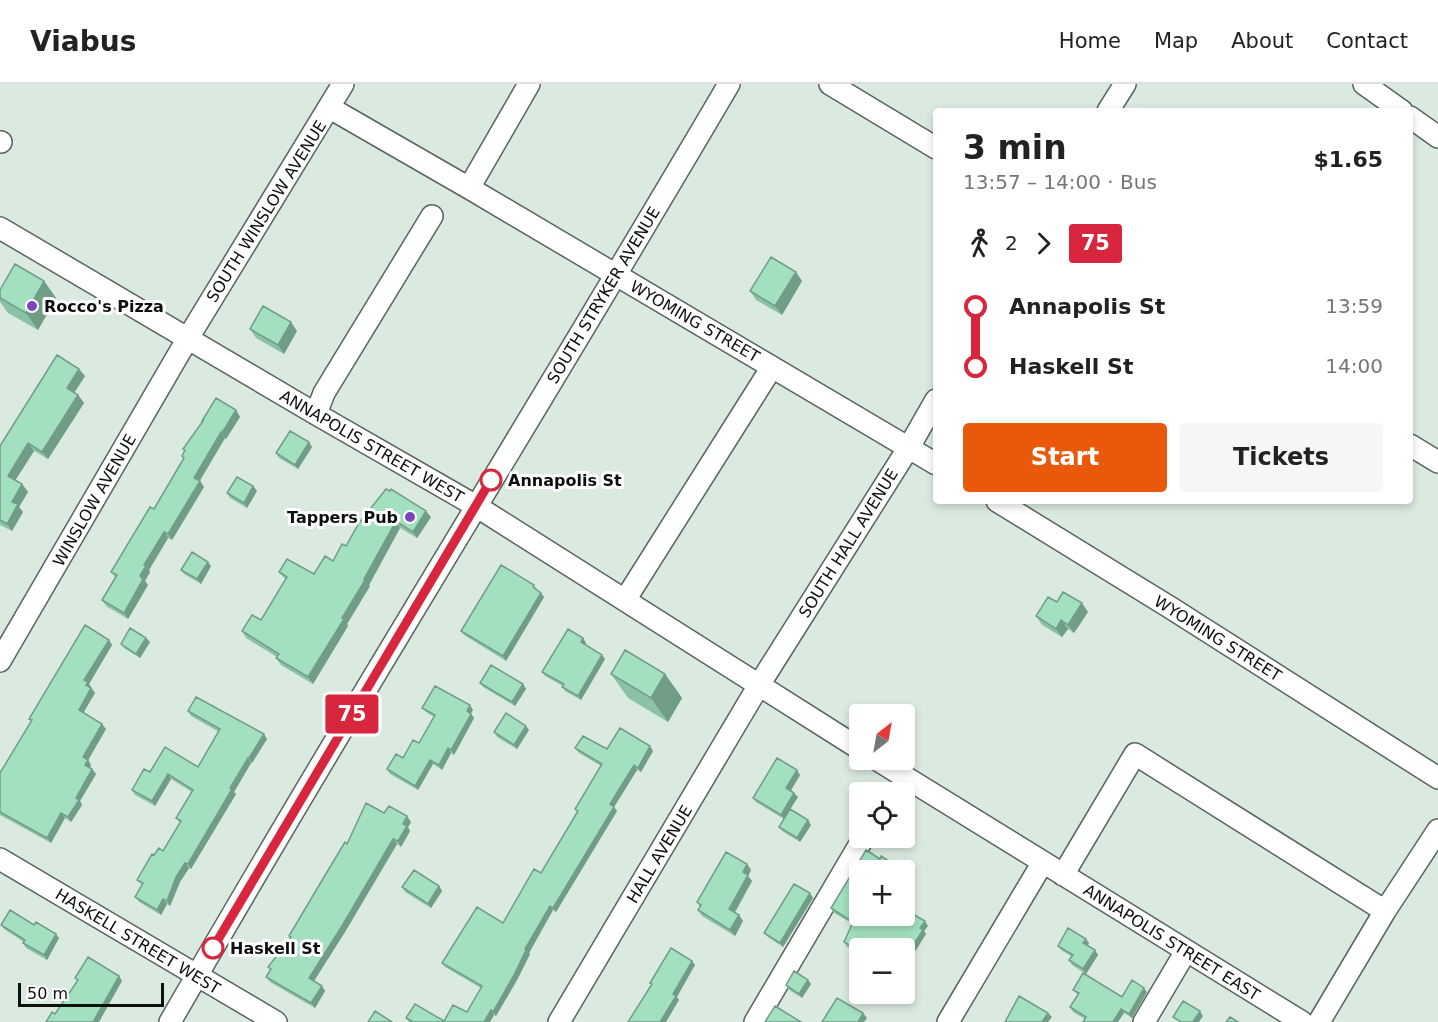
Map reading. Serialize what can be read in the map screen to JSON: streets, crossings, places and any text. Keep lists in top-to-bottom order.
{
  "streets": {
    "street": [
      "SOUTH WINSLOW AVENUE",
      "SOUTH STRYKER AVENUE",
      "WYOMING STREET",
      "ANNAPOLIS STREET WEST",
      "WINSLOW AVENUE",
      "SOUTH HALL AVENUE",
      "HALL AVENUE",
      "HASKELL STREET WEST",
      "ANNAPOLIS STREET EAST"
    ]
  },
  "crossings": [
    ["SOUTH WINSLOW AVENUE", "WYOMING STREET"],
    ["SOUTH WINSLOW AVENUE", "ANNAPOLIS STREET WEST"],
    ["SOUTH WINSLOW AVENUE", "WINSLOW AVENUE"],
    ["SOUTH STRYKER AVENUE", "WYOMING STREET"],
    ["SOUTH STRYKER AVENUE", "ANNAPOLIS STREET WEST"],
    ["SOUTH STRYKER AVENUE", "HASKELL STREET WEST"],
    ["WYOMING STREET", "SOUTH HALL AVENUE"],
    ["ANNAPOLIS STREET WEST", "WINSLOW AVENUE"],
    ["ANNAPOLIS STREET WEST", "SOUTH HALL AVENUE"],
    ["ANNAPOLIS STREET WEST", "HALL AVENUE"],
    ["SOUTH HALL AVENUE", "HALL AVENUE"]
  ],
  "places": [
    "Rocco's Pizza",
    "Annapolis St",
    "Tappers Pub",
    "Haskell St"
  ],
  "lines": ["bus line 75"],
  "scale_bar": "50 m",
  "north": "top right",
  "page": {
    "header": "Viabus",
    "nav": [
      "Home",
      "Map",
      "About",
      "Contact"
    ],
    "on_map": "75",
    "heading": ["3 min", "13:57 – 14:00 · Bus", "$1.65"],
    "legs": ["2", "75"],
    "list": [
      {
        "name": "Annapolis St",
        "value": "13:59"
      },
      {
        "name": "Haskell St",
        "value": "14:00"
      }
    ],
    "buttons": ["Start", "Tickets"],
    "map_buttons": ["+", "−"],
    "scale": "50 m"
  }
}
